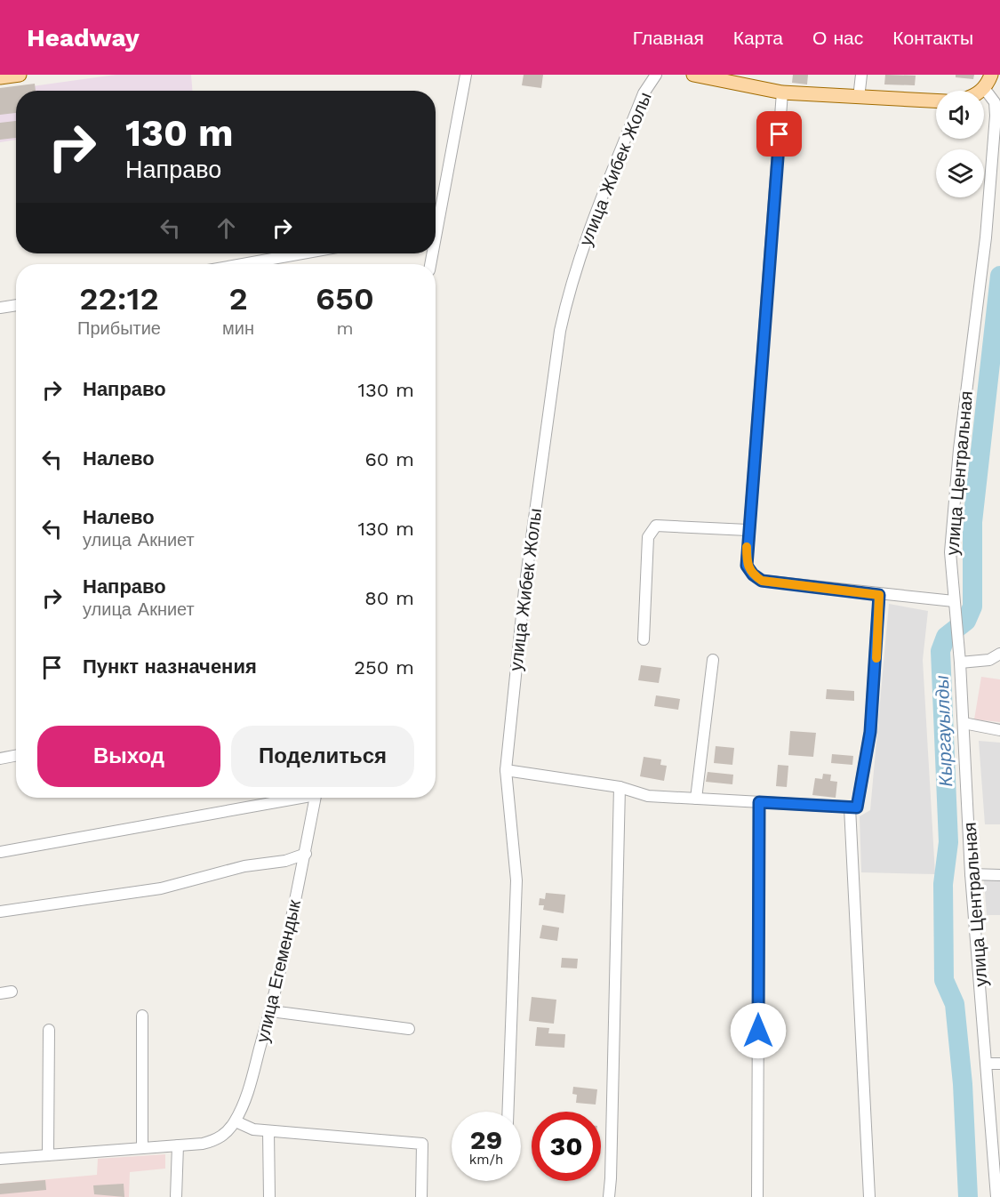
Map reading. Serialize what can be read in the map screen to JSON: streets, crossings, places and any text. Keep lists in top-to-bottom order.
{
  "streets": {
    "street": ["улица Жибек Жолы", "улица Центральная", "улица Егемендык"]
  },
  "water": ["Кыргауылды"],
  "page": {
    "header": "Headway",
    "nav": [
      "Главная",
      "Карта",
      "О нас",
      "Контакты"
    ],
    "turn": ["130 m", "Направо"],
    "eta": [
      "22:12",
      "Прибытие",
      "2",
      "мин",
      "650",
      "m"
    ],
    "list": [
      {
        "name": "Направо",
        "value": "130 m"
      },
      {
        "name": "Налево",
        "value": "60 m"
      },
      {
        "name": "Налево",
        "note": "улица Акниет",
        "value": "130 m"
      },
      {
        "name": "Направо",
        "note": "улица Акниет",
        "value": "80 m"
      },
      {
        "name": "Пункт назначения",
        "value": "250 m"
      }
    ],
    "buttons": ["Выход", "Поделиться"],
    "speed": "29 km/h",
    "limit": "30"
  }
}
